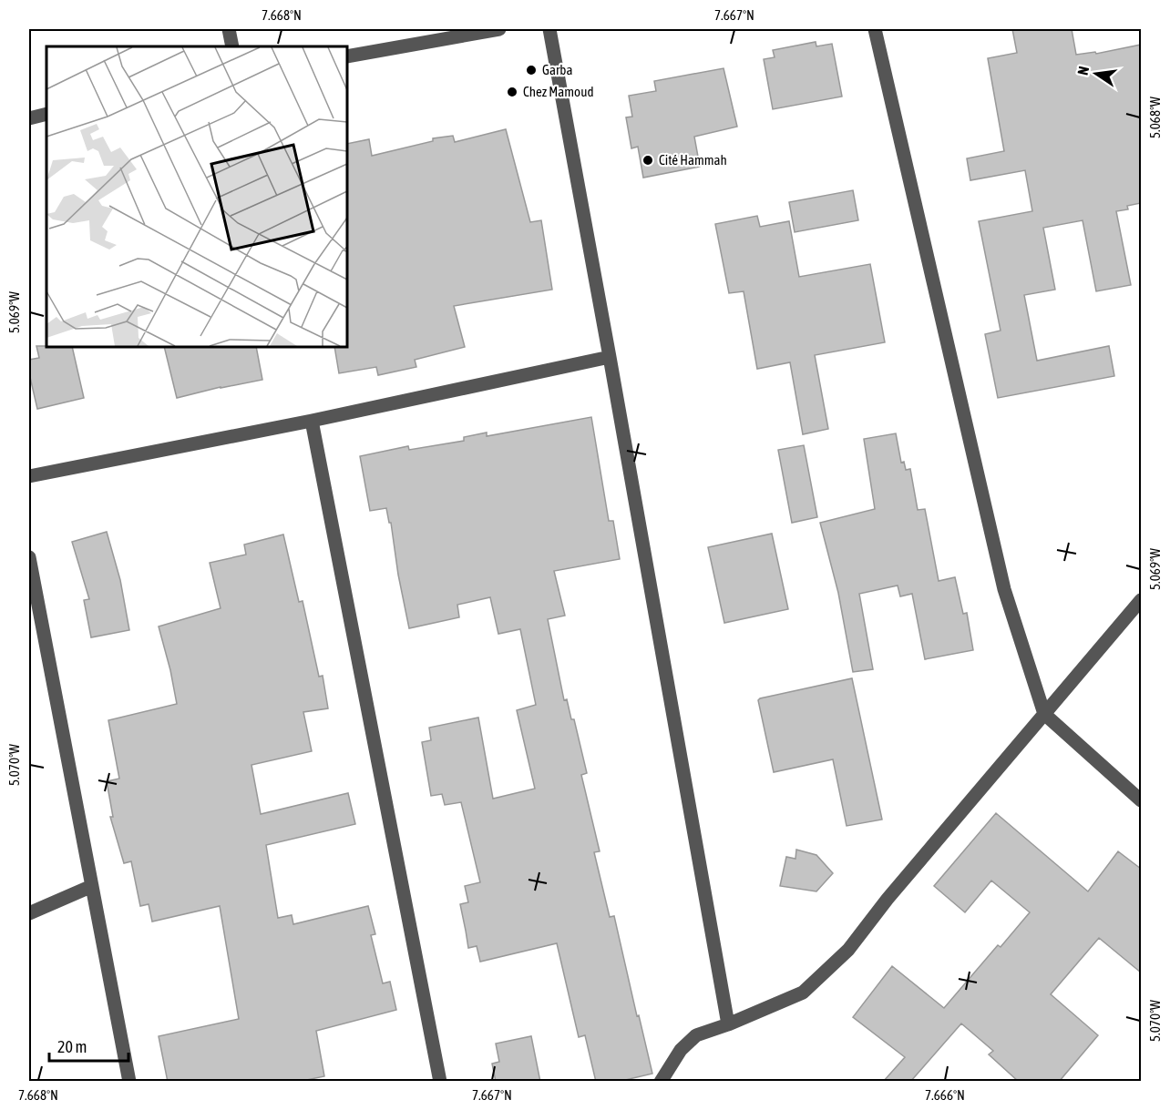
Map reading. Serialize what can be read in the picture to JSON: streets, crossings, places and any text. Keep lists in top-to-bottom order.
{
  "places": ["Garba", "Chez Mamoud", "Cité Hammah"],
  "scale_bar": "20 m",
  "north": "left",
  "coordinates": [
    "7.668°N",
    "7.667°N",
    "5.068°W",
    "5.069°W",
    "5.070°W",
    "7.666°N"
  ]
}
